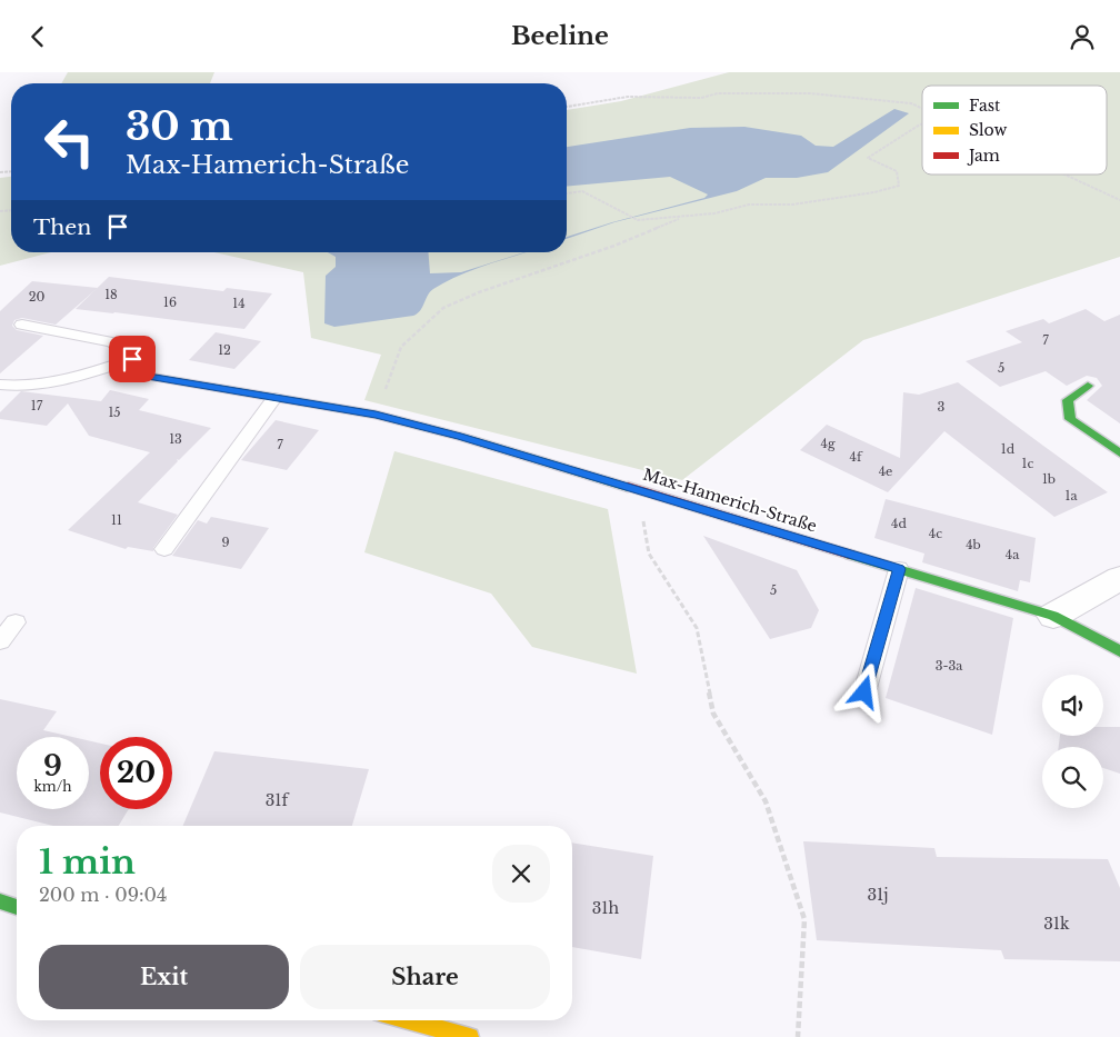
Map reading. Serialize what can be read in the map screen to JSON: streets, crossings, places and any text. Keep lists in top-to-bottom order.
{
  "streets": {
    "street": ["Max-Hamerich-Straße"]
  },
  "house_numbers": [
    "18",
    "20",
    "16",
    "14",
    "7",
    "12",
    "5",
    "17",
    "3",
    "15",
    "13",
    "4g",
    "7",
    "1d",
    "4f",
    "1c",
    "4e",
    "1b",
    "1a",
    "11",
    "4d",
    "4c",
    "9",
    "4b",
    "4a",
    "5",
    "3-3a",
    "31f",
    "31j",
    "31h",
    "31k"
  ],
  "legend": ["Fast", "Slow", "Jam"],
  "page": {
    "header": "Beeline",
    "turn": ["30 m", "Max-Hamerich-Straße"],
    "then": "Then",
    "speed": "9 km/h",
    "limit": "20",
    "heading": ["1 min", "200 m · 09:04"],
    "buttons": ["Exit", "Share"]
  }
}
